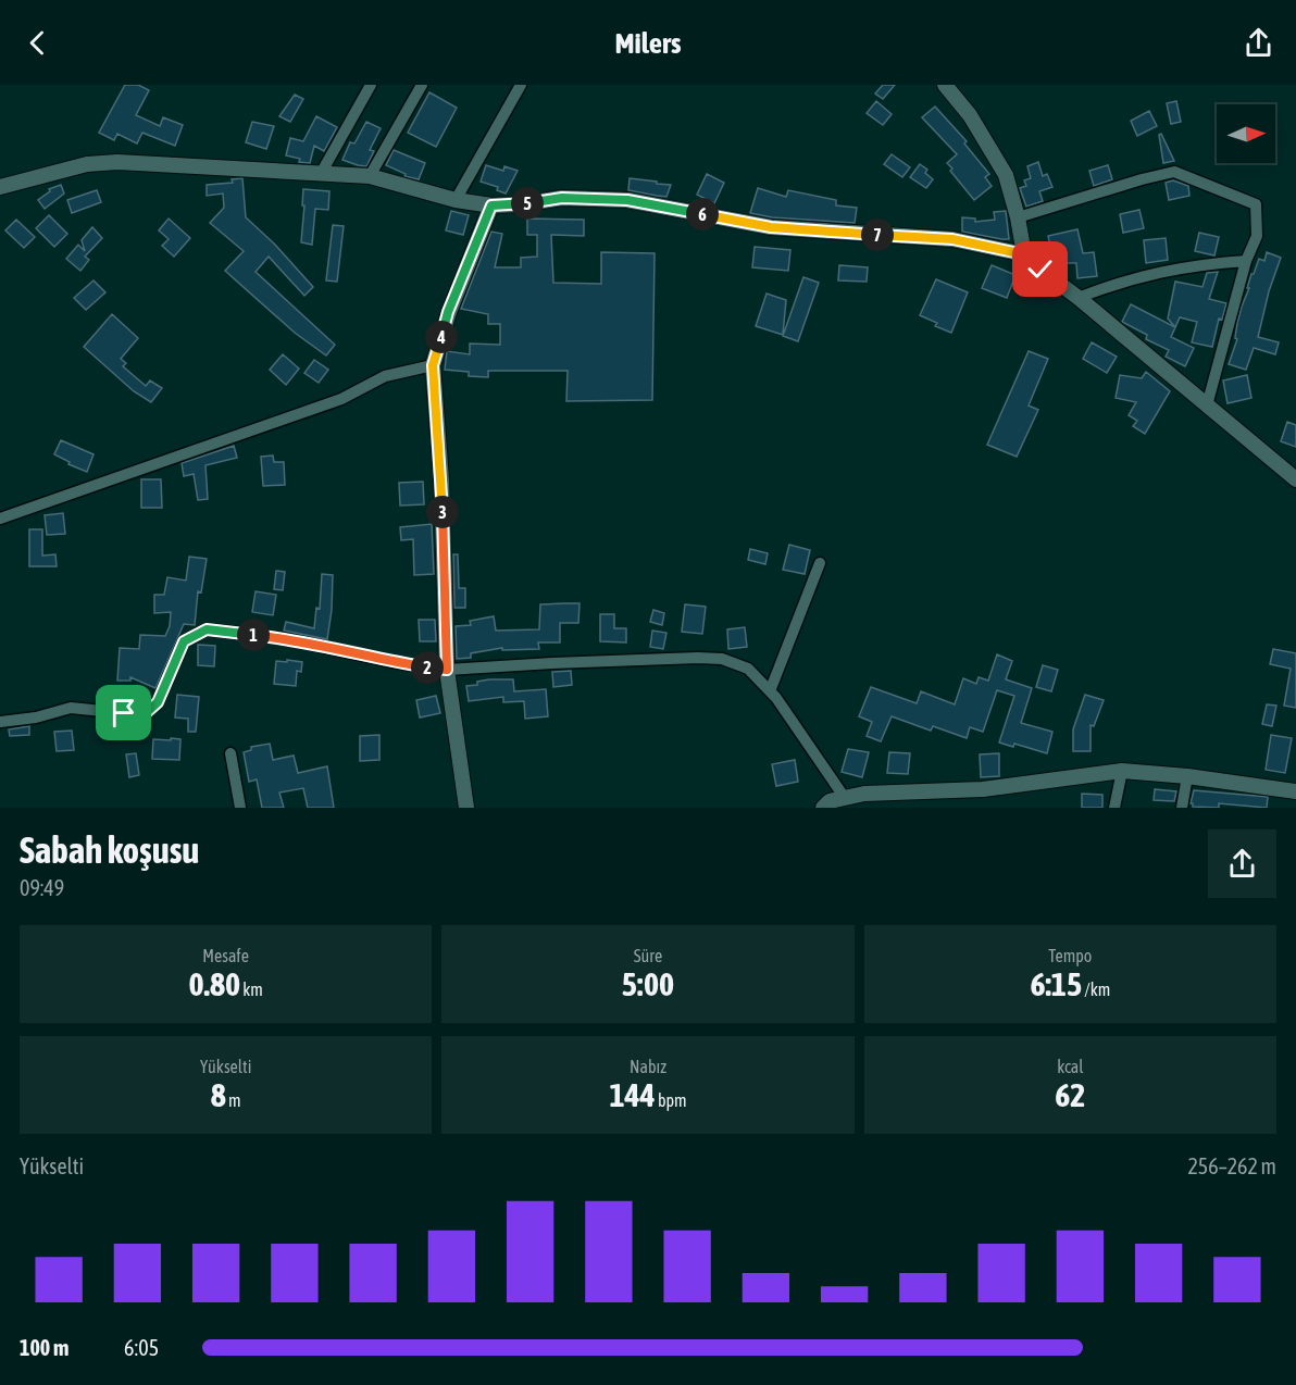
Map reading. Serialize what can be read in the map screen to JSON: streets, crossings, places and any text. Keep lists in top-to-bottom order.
{
  "north": "right",
  "page": {
    "header": "Milers",
    "pins": [
      "5",
      "6",
      "7",
      "4",
      "3",
      "1",
      "2"
    ],
    "heading": ["Sabah koşusu", "09:49"],
    "stats": [
      ["Mesafe", "0.80 km"],
      ["Süre", "5:00"],
      ["Tempo", "6:15 /km"],
      ["Yükselti", "8 m"],
      ["Nabız", "144 bpm"],
      ["kcal", "62"]
    ],
    "chart": ["Yükselti", "256–262 m"],
    "list": [
      {
        "name": "100 m",
        "note": "6:05"
      }
    ]
  }
}
